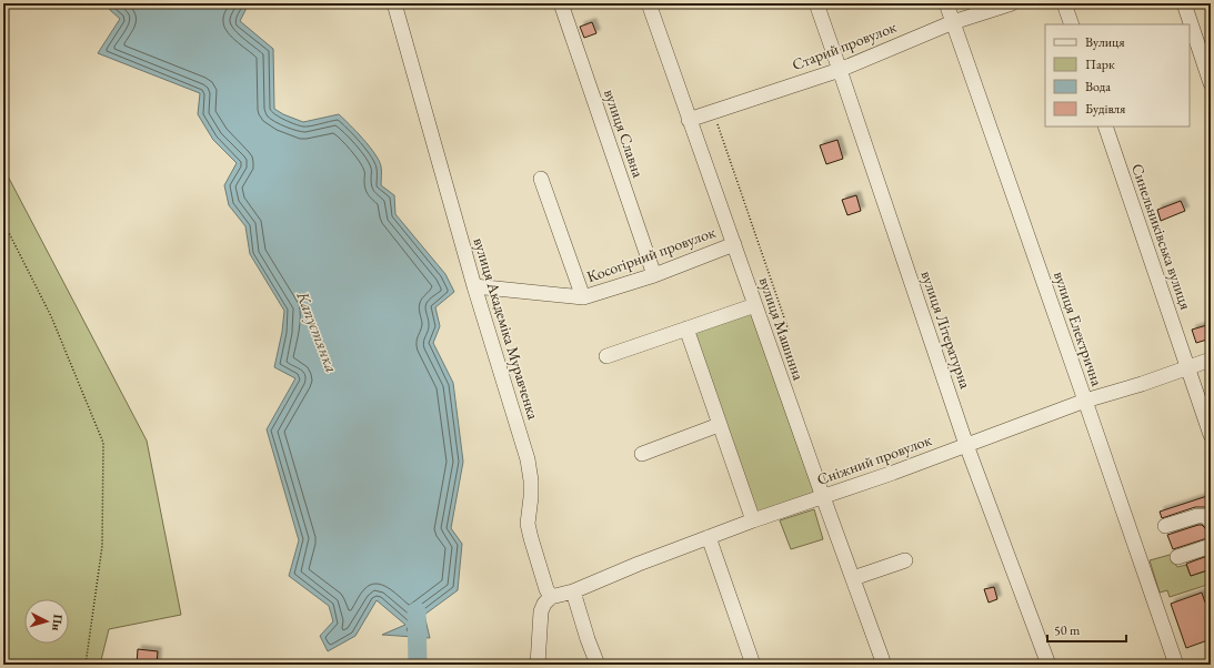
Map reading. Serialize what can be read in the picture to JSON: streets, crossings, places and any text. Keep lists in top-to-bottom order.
{
  "streets": {
    "street": [
      "Старий провулок",
      "вулиця Славна",
      "Синельниківська вулиця",
      "Косогірний провулок",
      "вулиця Академіка Муравченка",
      "вулиця Машинна",
      "вулиця Електрична",
      "вулиця Літературна",
      "Сніжний провулок"
    ]
  },
  "crossings": [
    ["Старий провулок", "вулиця Машинна"],
    ["Старий провулок", "вулиця Електрична"],
    ["Старий провулок", "вулиця Літературна"],
    ["вулиця Славна", "Косогірний провулок"],
    ["Синельниківська вулиця", "Сніжний провулок"],
    ["Косогірний провулок", "вулиця Академіка Муравченка"],
    ["Косогірний провулок", "вулиця Машинна"],
    ["вулиця Академіка Муравченка", "Сніжний провулок"],
    ["вулиця Машинна", "Сніжний провулок"],
    ["вулиця Електрична", "Сніжний провулок"],
    ["вулиця Літературна", "Сніжний провулок"]
  ],
  "water": ["Капустянка"],
  "legend": [
    "Вулиця",
    "Парк",
    "Вода",
    "Будівля"
  ],
  "scale_bar": "50 m",
  "north": "right"
}
